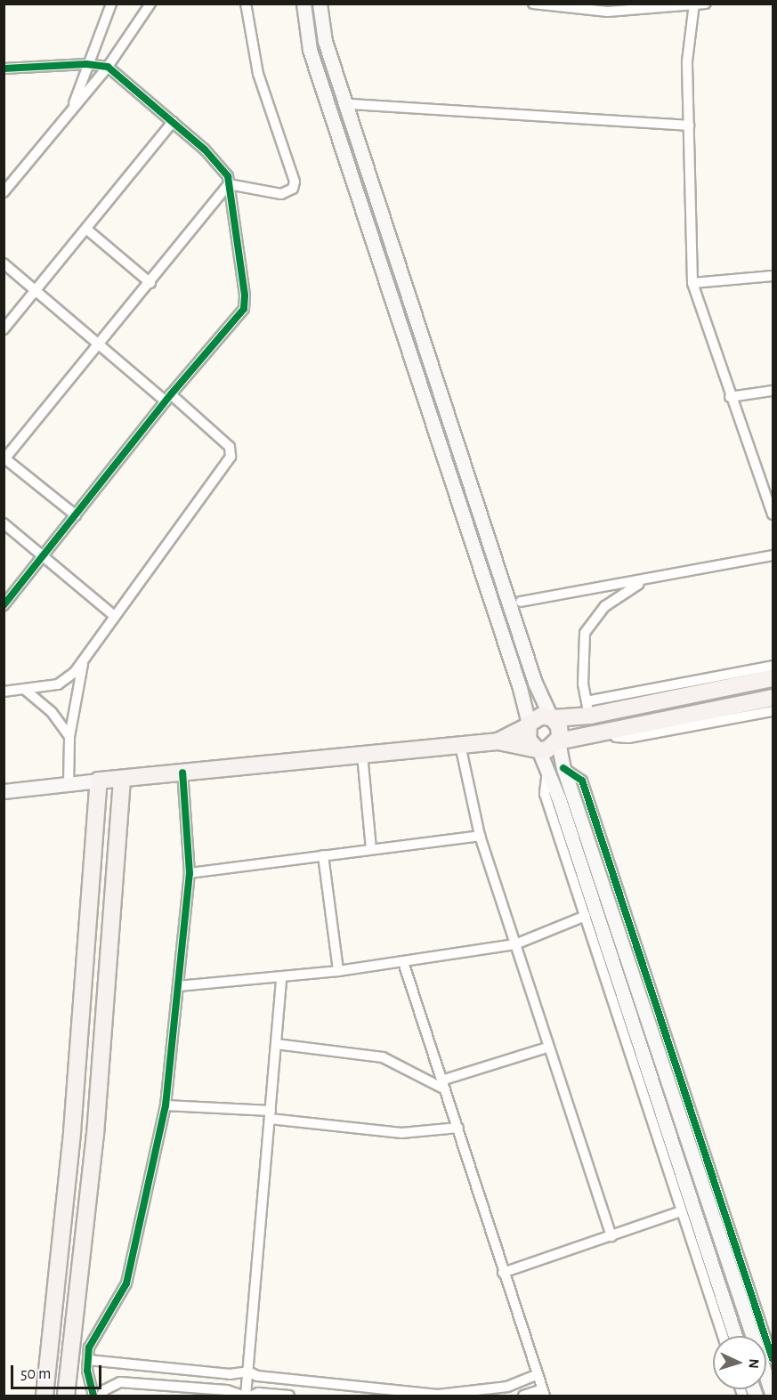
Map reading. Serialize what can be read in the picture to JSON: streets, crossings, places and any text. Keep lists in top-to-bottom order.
{
  "scale_bar": "50 m",
  "north": "right"
}
